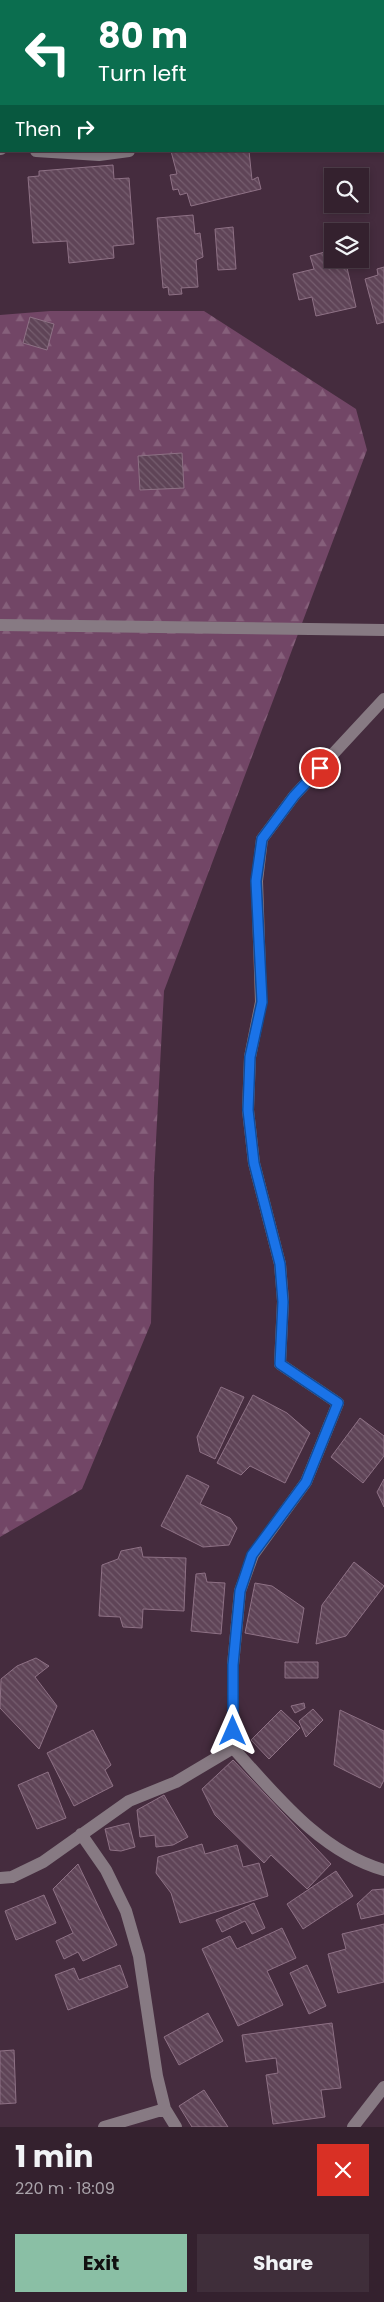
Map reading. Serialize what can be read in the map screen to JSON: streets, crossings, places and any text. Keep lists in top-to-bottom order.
{
  "page": {
    "turn": ["80 m", "Turn left"],
    "then": "Then",
    "heading": ["1 min", "220 m · 18:09"],
    "buttons": ["Exit", "Share"]
  }
}
